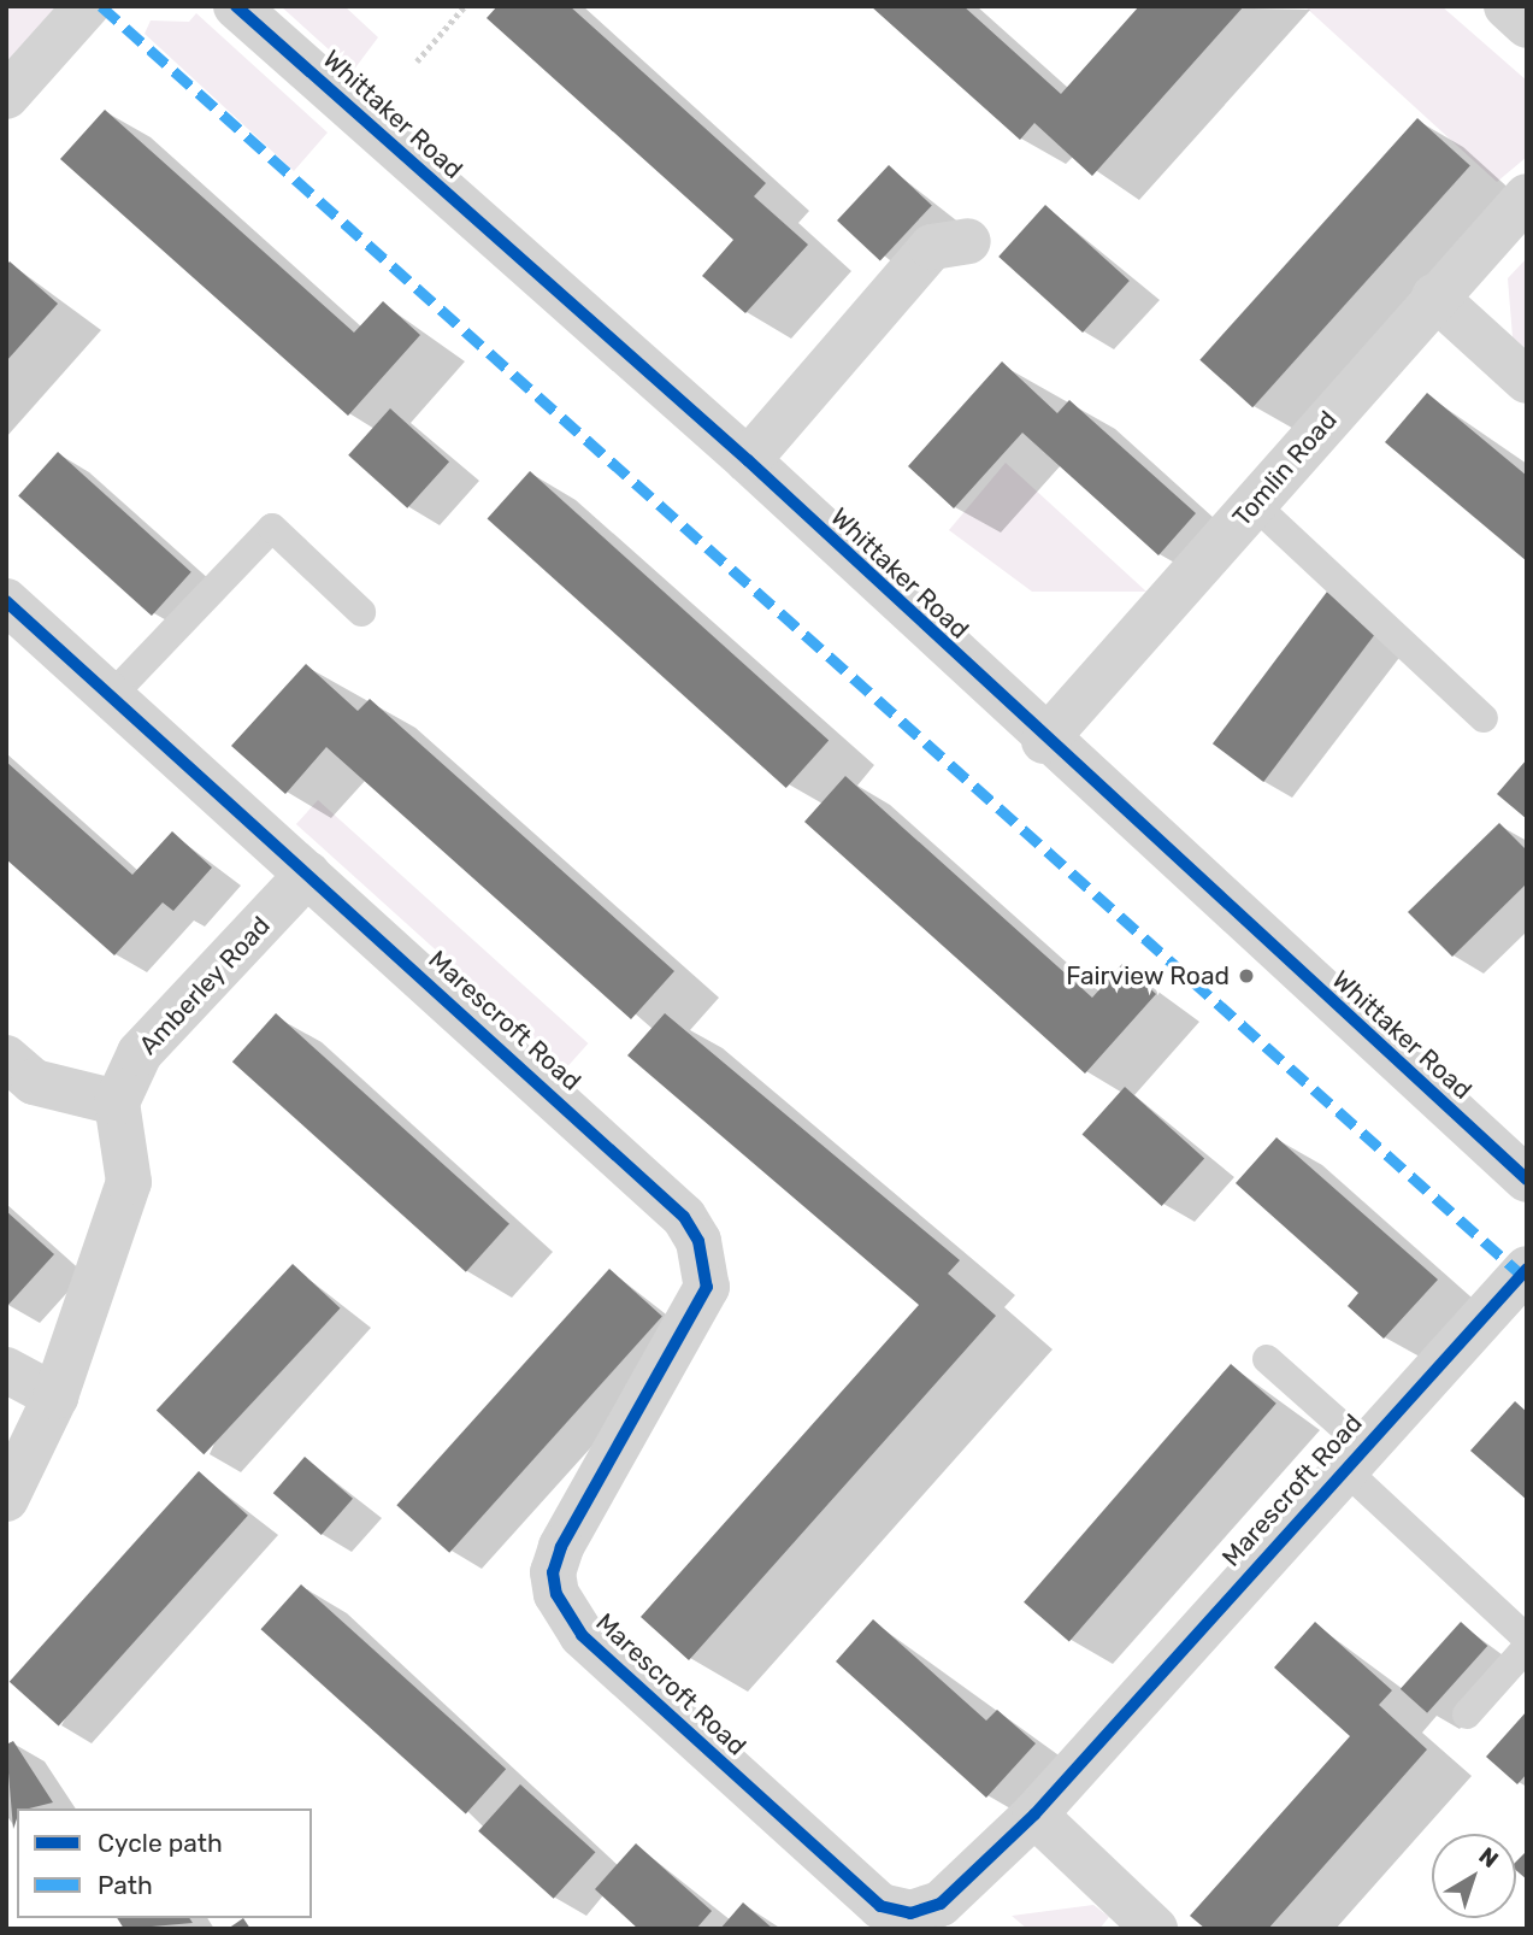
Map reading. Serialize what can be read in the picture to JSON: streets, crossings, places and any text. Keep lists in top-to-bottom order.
{
  "streets": {
    "street": [
      "Whittaker Road",
      "Tomlin Road",
      "Amberley Road",
      "Marescroft Road"
    ]
  },
  "crossings": [
    ["Whittaker Road", "Tomlin Road"],
    ["Amberley Road", "Marescroft Road"]
  ],
  "places": ["Fairview Road"],
  "legend": ["Cycle path", "Path"],
  "north": "top right"
}
